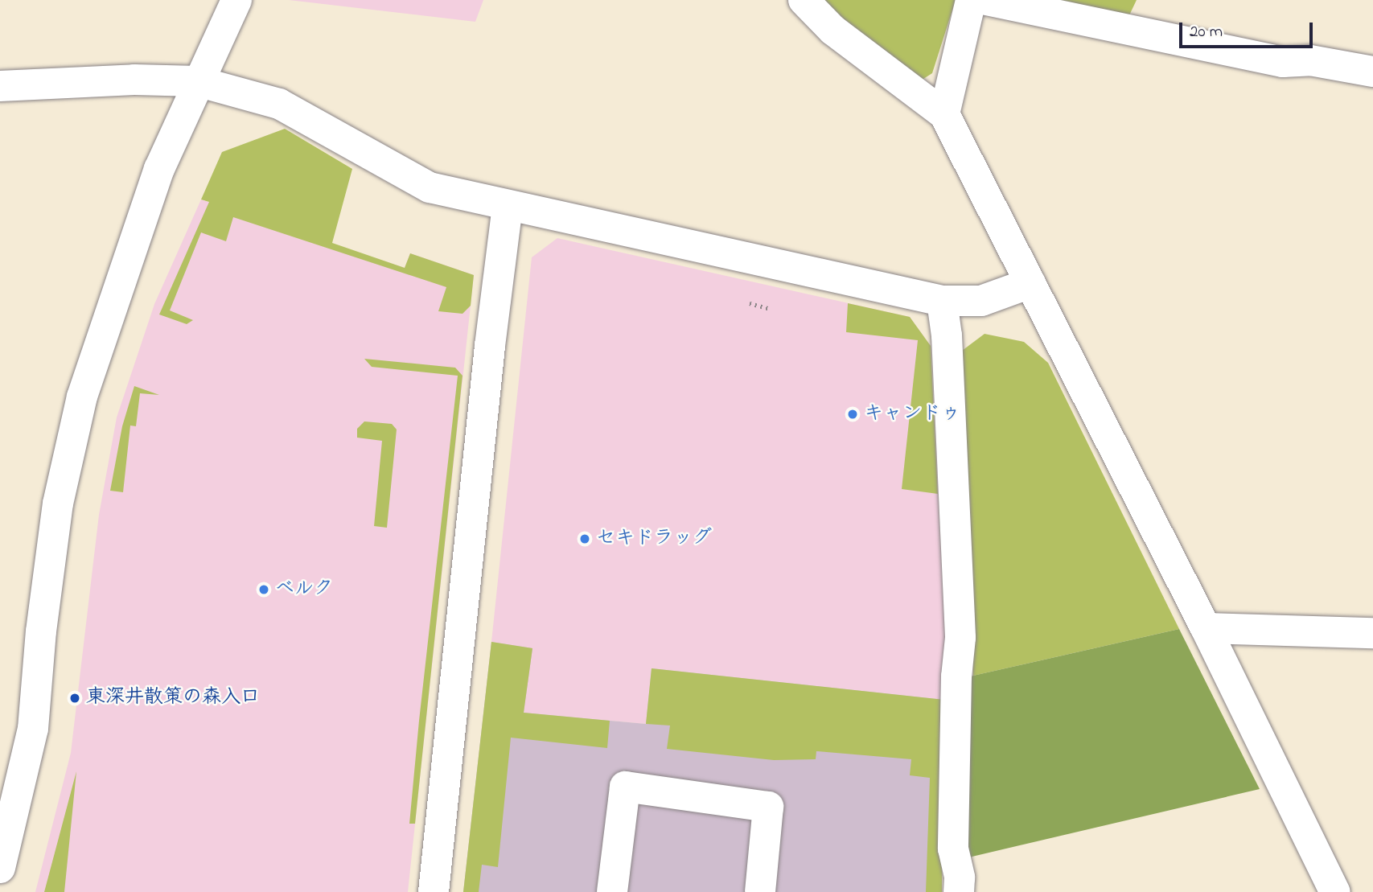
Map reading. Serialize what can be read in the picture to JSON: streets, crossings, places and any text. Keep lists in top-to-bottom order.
{
  "places": [
    "キャンドゥ",
    "セキドラッグ",
    "ベルク",
    "東深井散策の森入口"
  ],
  "scale_bar": "20 m"
}
